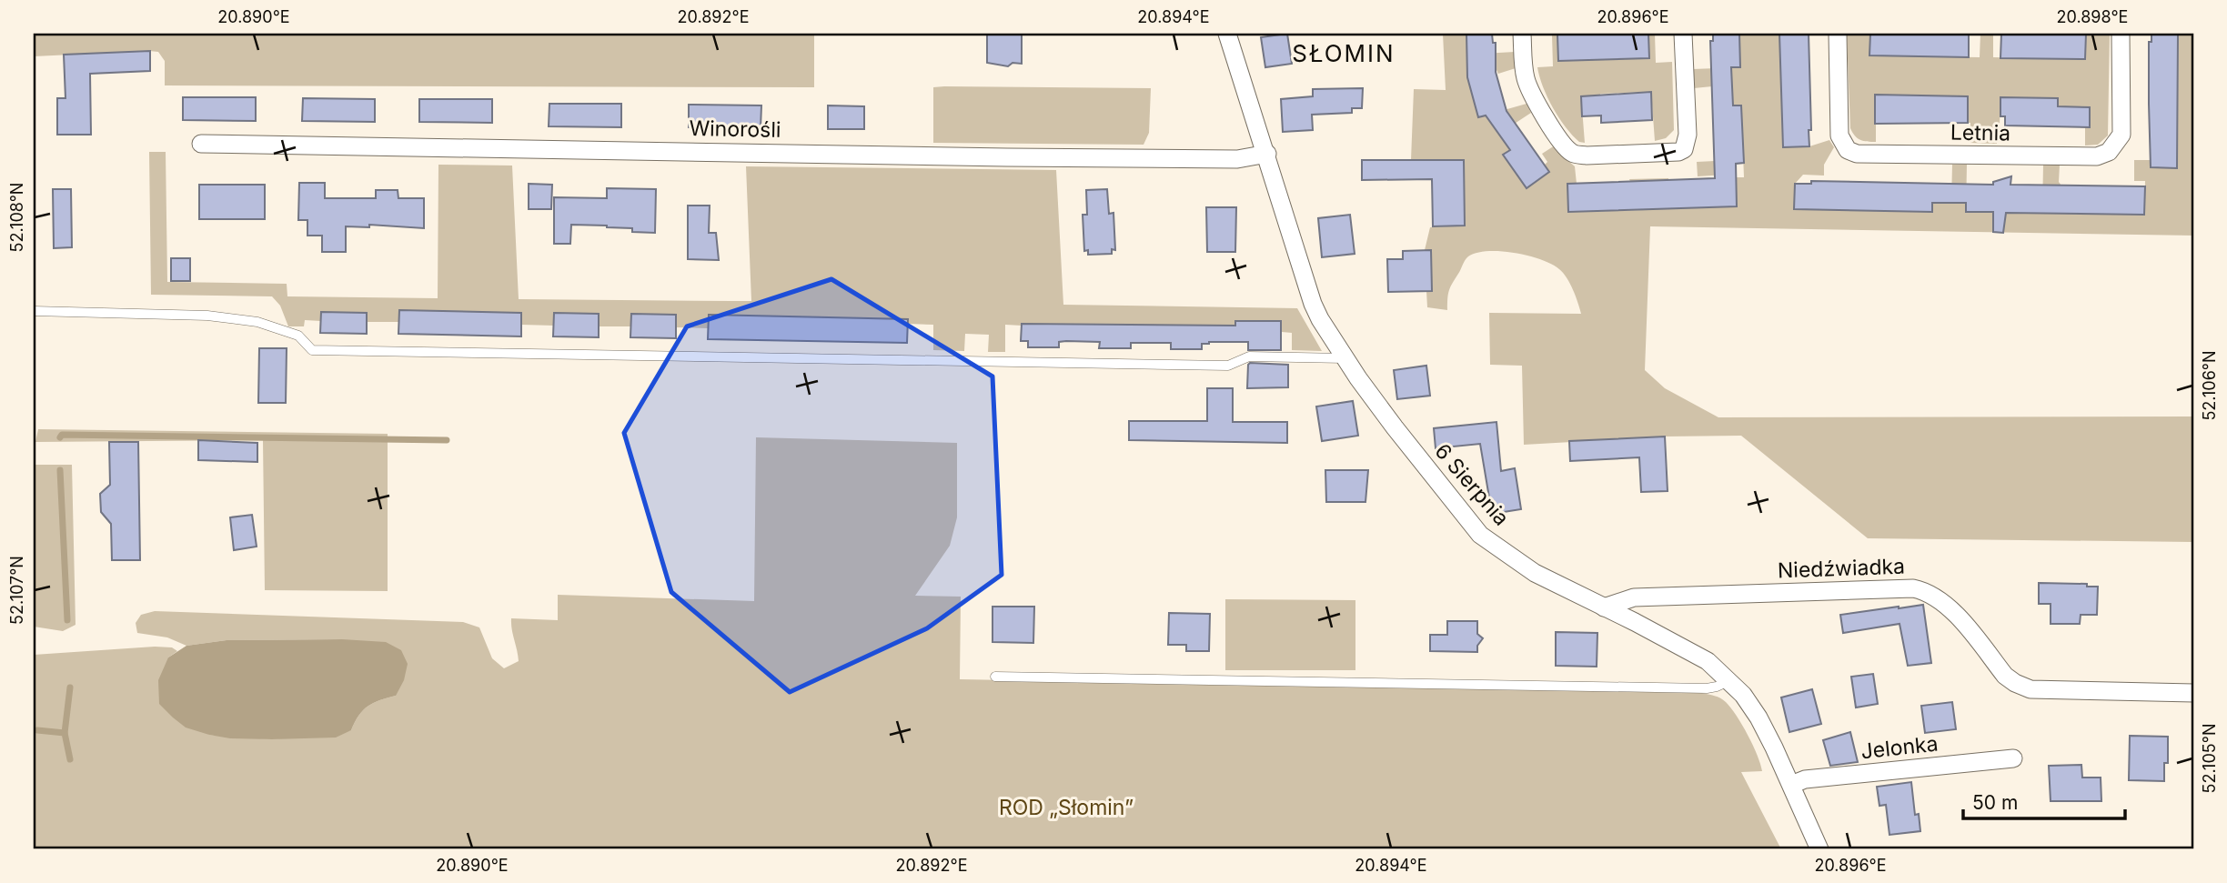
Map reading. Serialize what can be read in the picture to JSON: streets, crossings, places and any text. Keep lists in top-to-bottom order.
{
  "streets": {
    "street": [
      "Winorośli",
      "Letnia",
      "6 Sierpnia",
      "Niedźwiadka",
      "Jelonka"
    ]
  },
  "crossings": [
    ["Winorośli", "6 Sierpnia"],
    ["6 Sierpnia", "Niedźwiadka"],
    ["6 Sierpnia", "Jelonka"]
  ],
  "districts": ["SŁOMIN"],
  "parks": ["ROD „Słomin”"],
  "scale_bar": "50 m",
  "coordinates": [
    "20.890°E",
    "20.892°E",
    "20.894°E",
    "20.896°E",
    "20.898°E",
    "52.108°N",
    "52.106°N",
    "52.107°N",
    "52.105°N"
  ]
}
